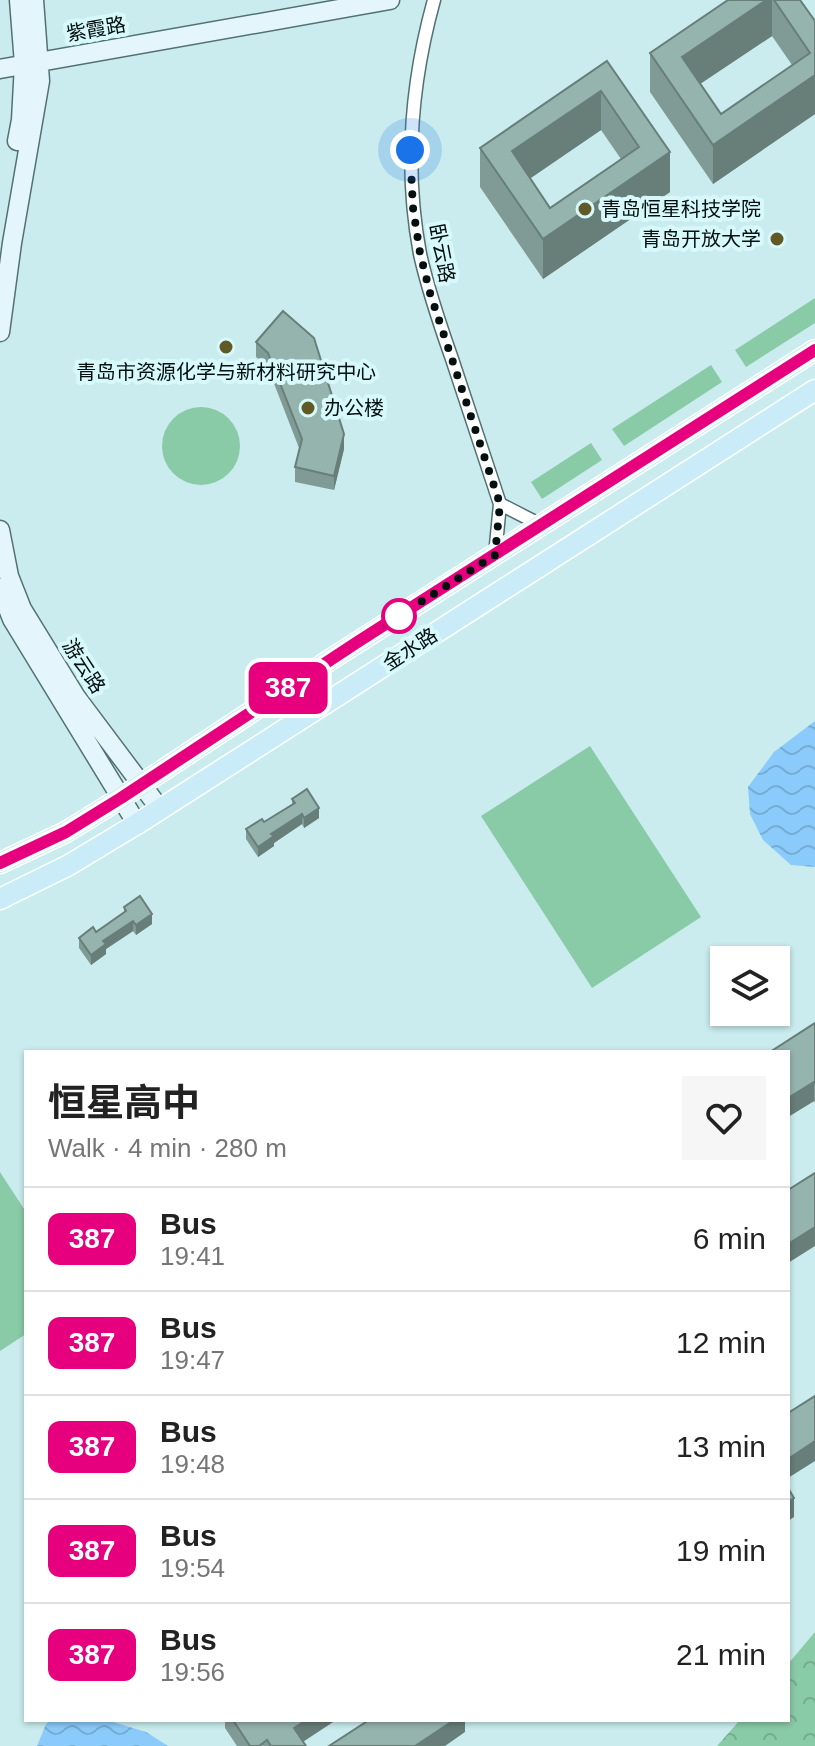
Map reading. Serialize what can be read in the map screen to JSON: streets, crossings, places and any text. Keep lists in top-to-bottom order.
{
  "streets": {
    "main road": ["紫霞路", "金水路", "游云路"],
    "street": ["卧云路"]
  },
  "crossings": [
    ["卧云路", "金水路"],
    ["金水路", "游云路"]
  ],
  "places": [
    "青岛恒星科技学院",
    "青岛开放大学",
    "青岛市资源化学与新材料研究中心",
    "办公楼"
  ],
  "lines": ["bus line 387"],
  "page": {
    "on_map": "387",
    "heading": ["恒星高中", "Walk · 4 min · 280 m"],
    "list": [
      {
        "mark": "387",
        "name": "Bus",
        "note": "19:41",
        "value": "6 min"
      },
      {
        "mark": "387",
        "name": "Bus",
        "note": "19:47",
        "value": "12 min"
      },
      {
        "mark": "387",
        "name": "Bus",
        "note": "19:48",
        "value": "13 min"
      },
      {
        "mark": "387",
        "name": "Bus",
        "note": "19:54",
        "value": "19 min"
      },
      {
        "mark": "387",
        "name": "Bus",
        "note": "19:56",
        "value": "21 min"
      }
    ]
  }
}
